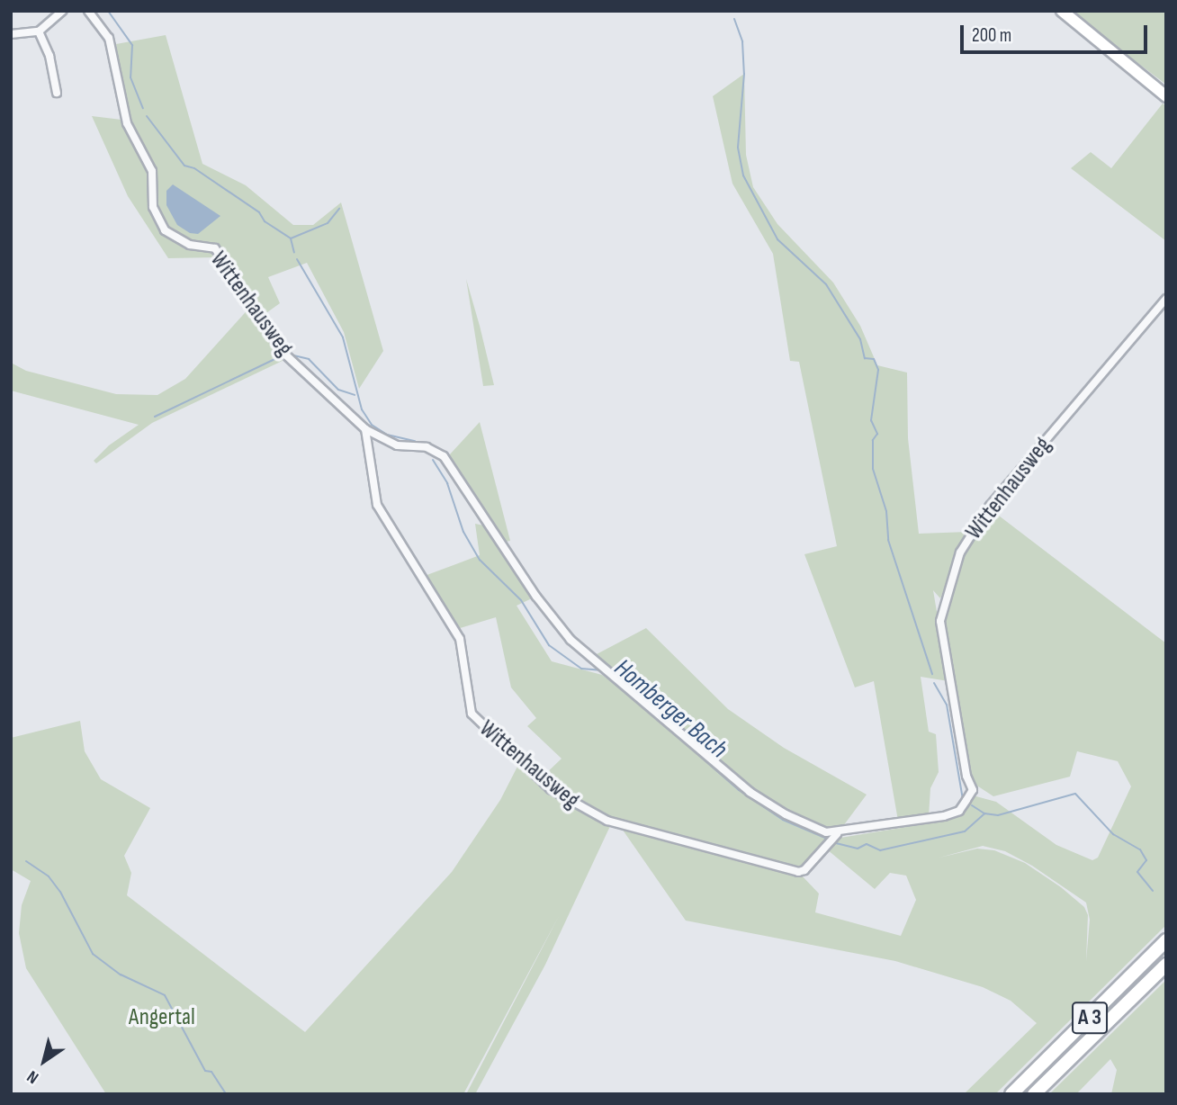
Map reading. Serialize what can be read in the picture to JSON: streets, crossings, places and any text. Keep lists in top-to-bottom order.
{
  "streets": {
    "highway": ["A 3"],
    "street": ["Wittenhausweg"]
  },
  "water": ["Homberger Bach"],
  "parks": ["Angertal"],
  "scale_bar": "200 m",
  "north": "bottom left"
}
